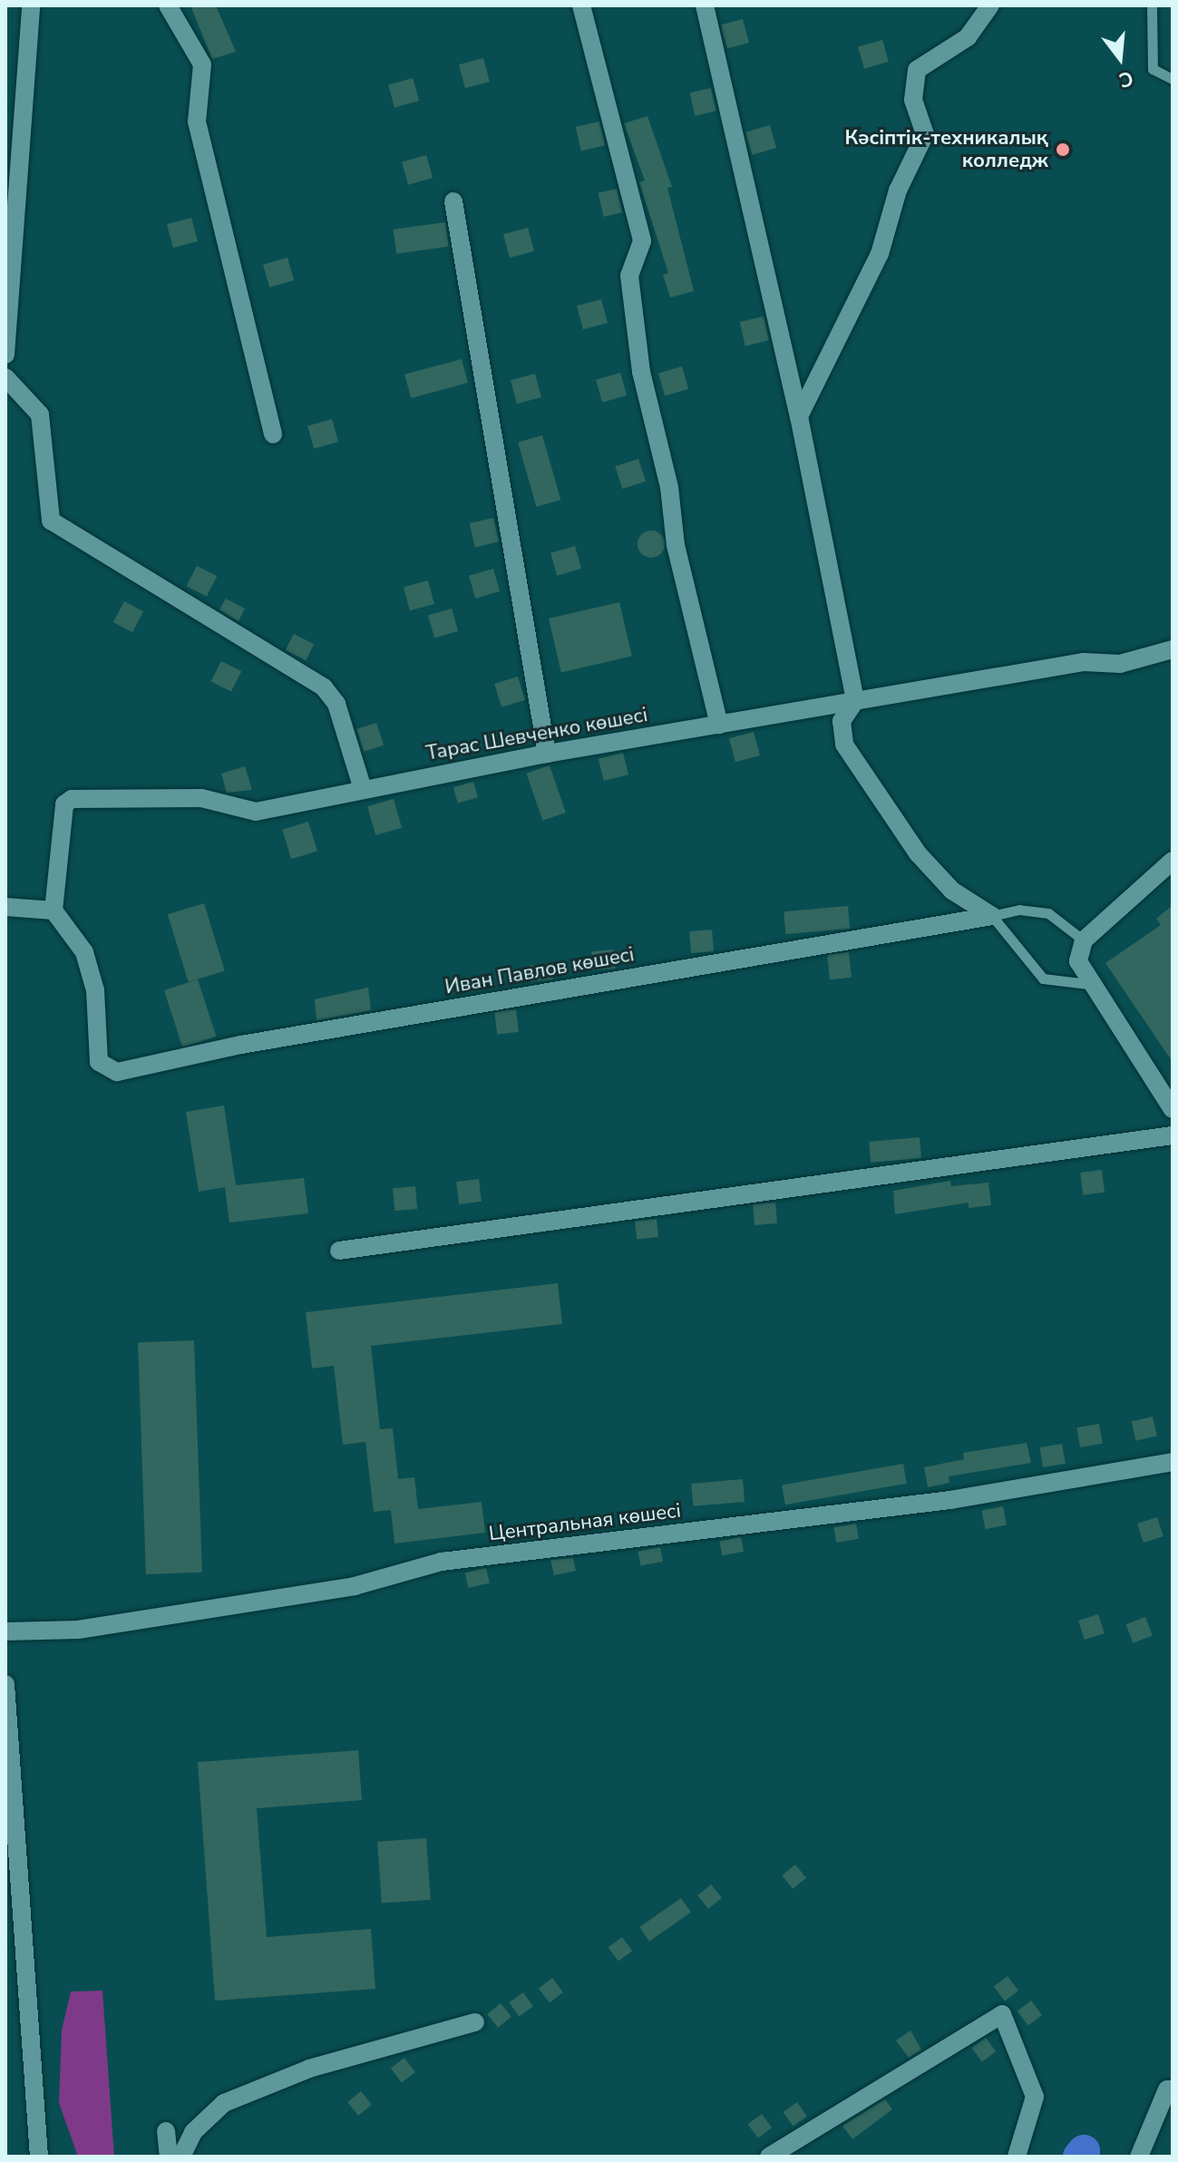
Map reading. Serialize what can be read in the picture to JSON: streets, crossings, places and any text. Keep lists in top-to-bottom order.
{
  "streets": {
    "street": ["Тарас Шевченко көшесі", "Иван Павлов көшесі", "Центральная көшесі"]
  },
  "crossings": [
    ["Тарас Шевченко көшесі", "Иван Павлов көшесі"]
  ],
  "places": ["Кәсіптік-техникалық колледж"],
  "north": "bottom"
}
